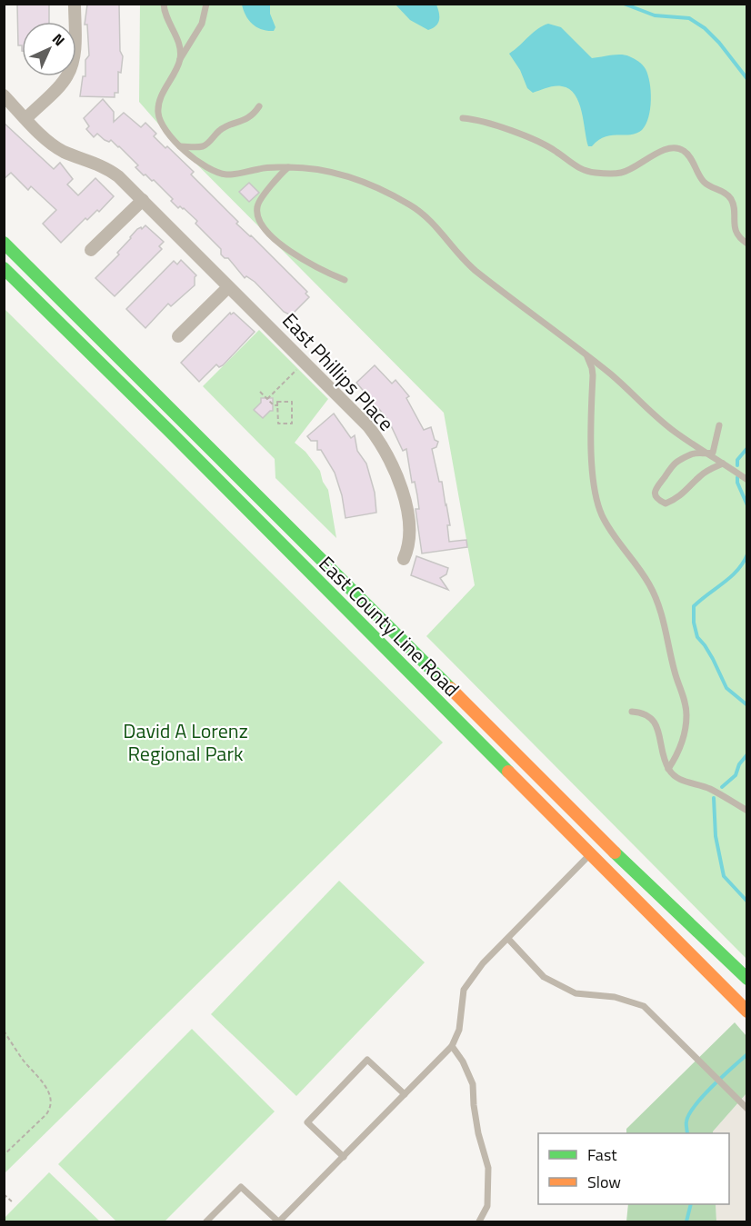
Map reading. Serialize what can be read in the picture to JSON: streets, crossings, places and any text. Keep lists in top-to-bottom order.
{
  "streets": {
    "main road": ["East County Line Road"],
    "street": ["East Phillips Place"]
  },
  "parks": ["David A Lorenz Regional Park"],
  "legend": ["Fast", "Slow"],
  "north": "top right"
}
